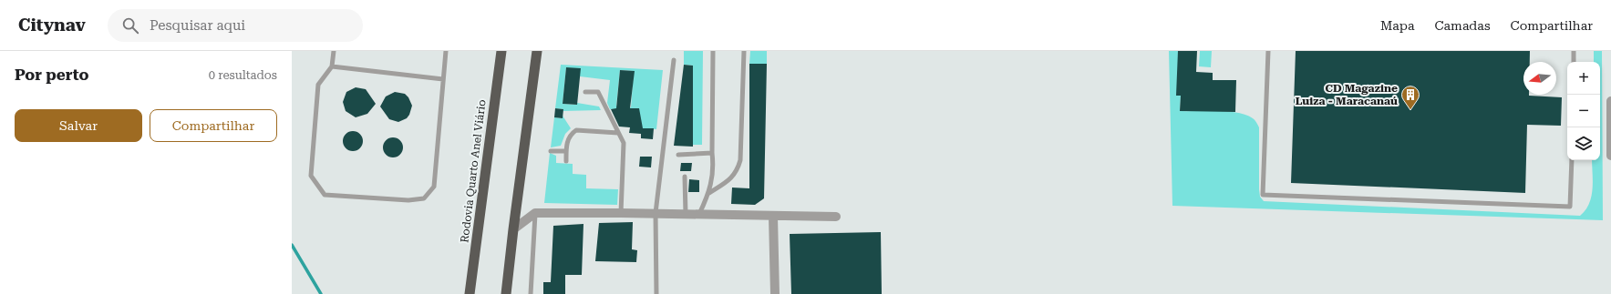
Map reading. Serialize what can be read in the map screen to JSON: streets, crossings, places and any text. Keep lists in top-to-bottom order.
{
  "streets": {
    "highway": ["Rodovia Quarto Anel Viário"]
  },
  "places": {
    "building": ["CD Magazine Luiza - Maracanaú"]
  },
  "north": "left",
  "page": {
    "header": "Citynav",
    "search": "Pesquisar aqui",
    "nav": ["Mapa", "Camadas", "Compartilhar"],
    "heading": ["Por perto", "0 resultados"],
    "map_buttons": ["+", "−"],
    "buttons": ["Salvar", "Compartilhar"]
  }
}
